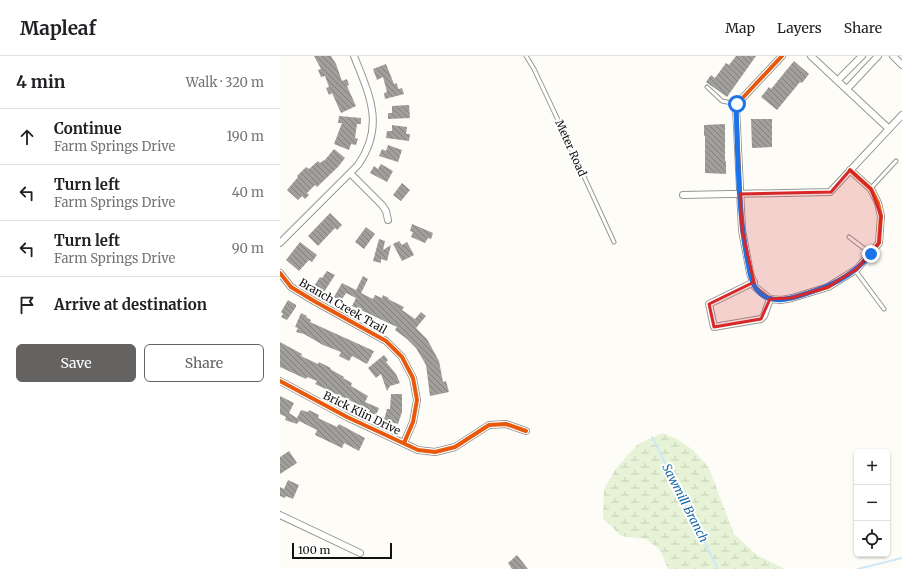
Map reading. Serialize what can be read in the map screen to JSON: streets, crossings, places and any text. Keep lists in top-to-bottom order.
{
  "streets": {
    "street": ["Branch Creek Trail", "Brick Klin Drive"],
    "lane": ["Meter Road"]
  },
  "crossings": [
    ["Branch Creek Trail", "Brick Klin Drive"]
  ],
  "water": ["Sawmill Branch"],
  "scale_bar": "100 m",
  "page": {
    "header": "Mapleaf",
    "nav": ["Map", "Layers", "Share"],
    "heading": ["4 min", "Walk · 320 m"],
    "list": [
      ["Continue", "Farm Springs Drive", "190 m"],
      ["Turn left", "Farm Springs Drive", "40 m"],
      ["Turn left", "Farm Springs Drive", "90 m"],
      "Arrive at destination"
    ],
    "buttons": ["Save", "Share"],
    "map_buttons": ["+", "−"],
    "scale": "100 m"
  }
}
